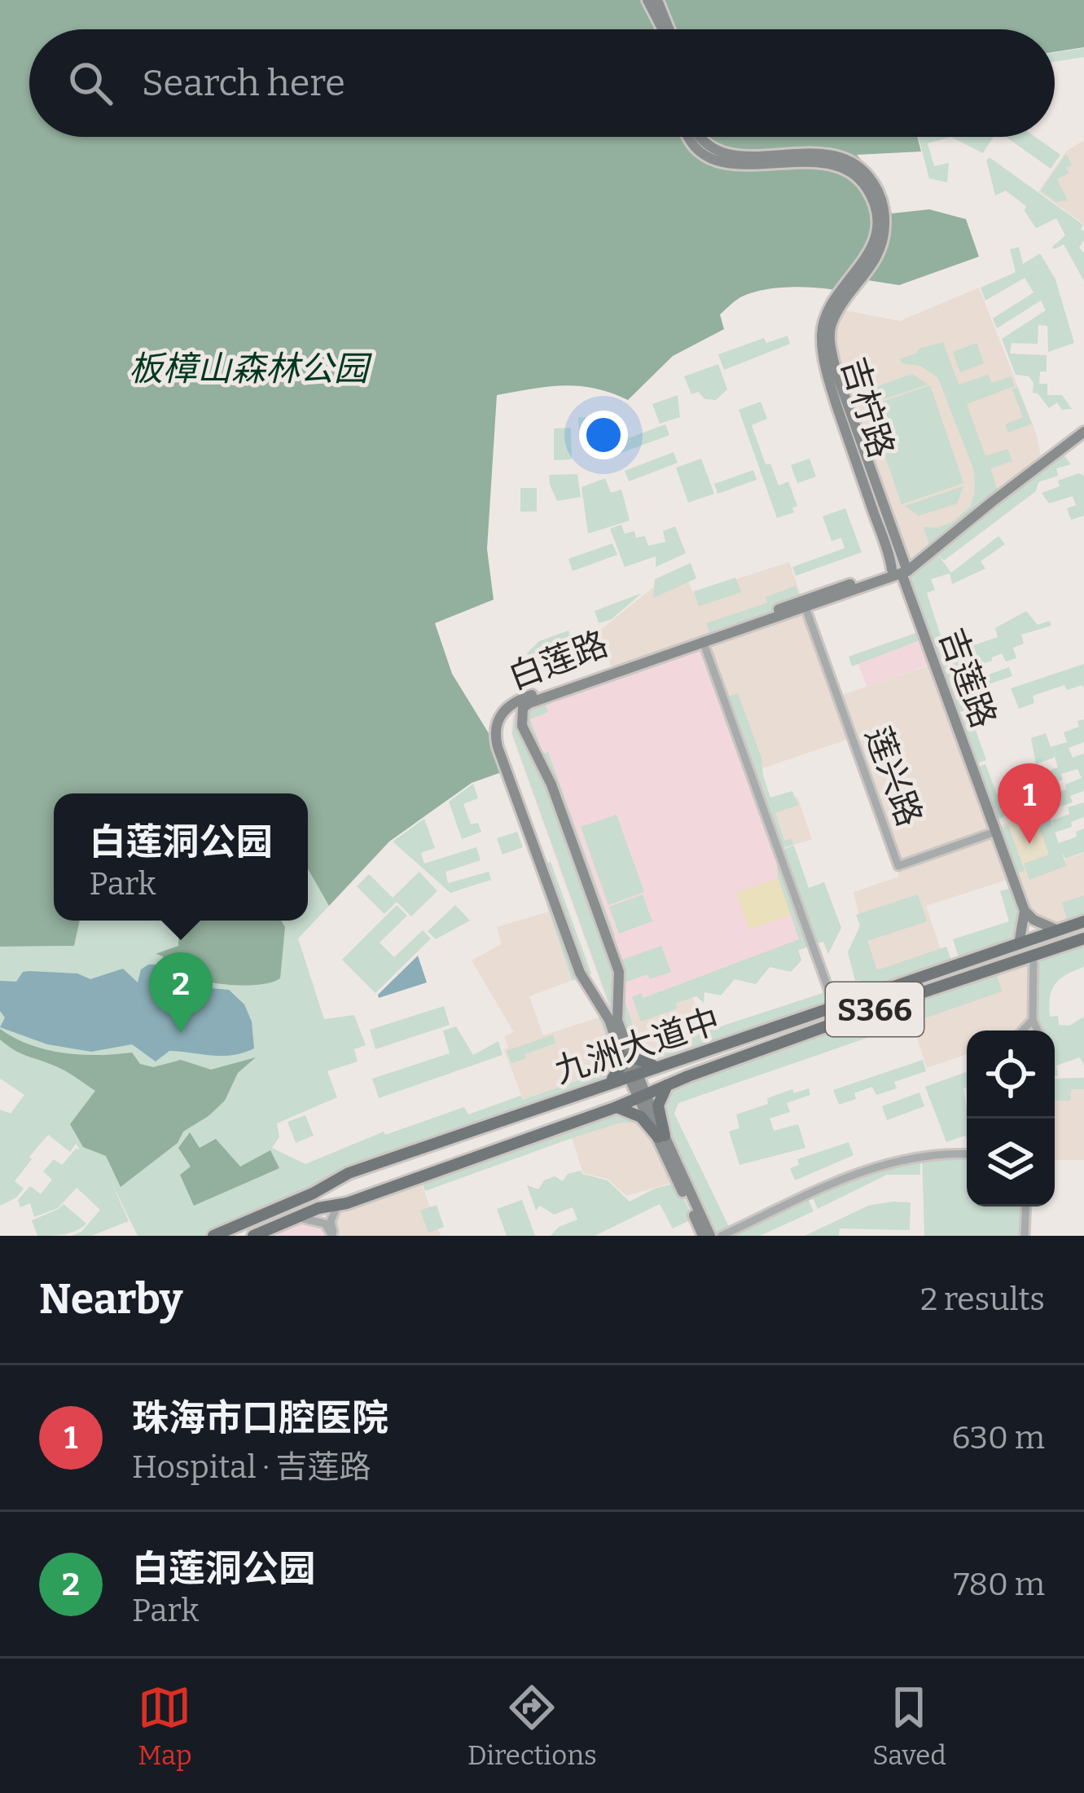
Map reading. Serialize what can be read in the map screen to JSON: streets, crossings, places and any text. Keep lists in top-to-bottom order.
{
  "streets": {
    "main road": [
      "吉柠路",
      "白莲路",
      "吉莲路",
      "S366",
      "九洲大道中"
    ],
    "street": ["莲兴路"]
  },
  "crossings": [
    ["吉柠路", "白莲路"],
    ["吉柠路", "吉莲路"],
    ["白莲路", "吉莲路"],
    ["白莲路", "莲兴路"],
    ["白莲路", "九洲大道中"],
    ["吉莲路", "莲兴路"]
  ],
  "parks": ["板樟山森林公园"],
  "page": {
    "search": "Search here",
    "pins": ["1", "2"],
    "popup": ["白莲洞公园", "Park"],
    "heading": ["Nearby", "2 results"],
    "list": [
      {
        "mark": "1",
        "name": "珠海市口腔医院",
        "note": "Hospital · 吉莲路",
        "value": "630 m"
      },
      {
        "mark": "2",
        "name": "白莲洞公园",
        "note": "Park",
        "value": "780 m"
      }
    ],
    "nav": ["Map", "Directions", "Saved"]
  }
}
